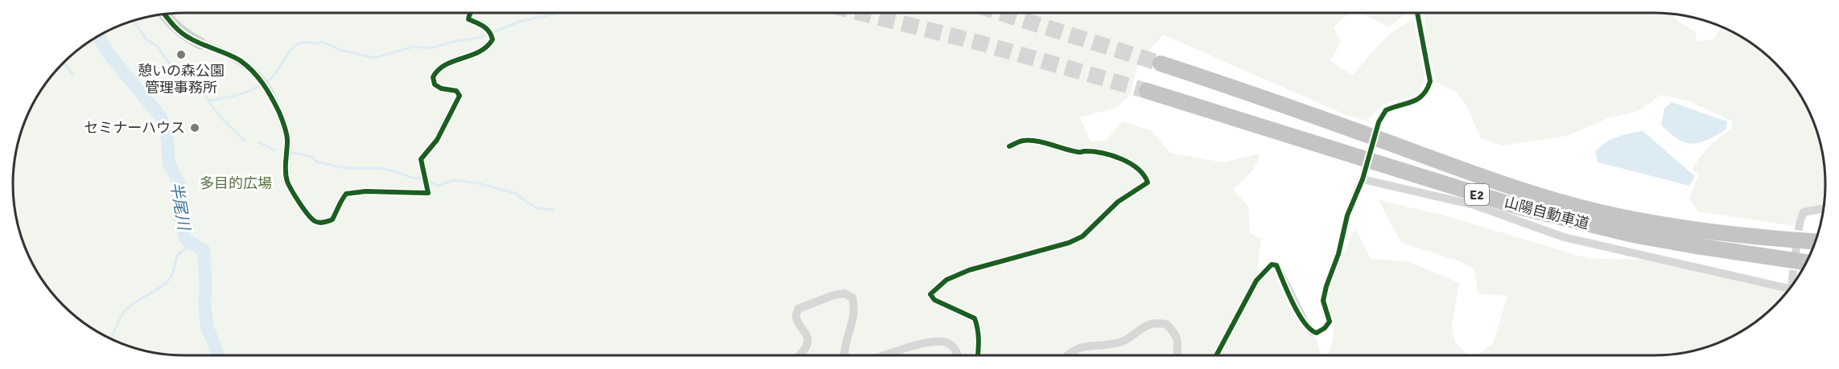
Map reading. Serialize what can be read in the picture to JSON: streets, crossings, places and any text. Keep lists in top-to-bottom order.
{
  "streets": {
    "highway": ["E2", "山陽自動車道"]
  },
  "water": ["半尾川"],
  "parks": ["多目的広場"],
  "places": ["憩いの森公園 管理事務所", "セミナーハウス"]
}
